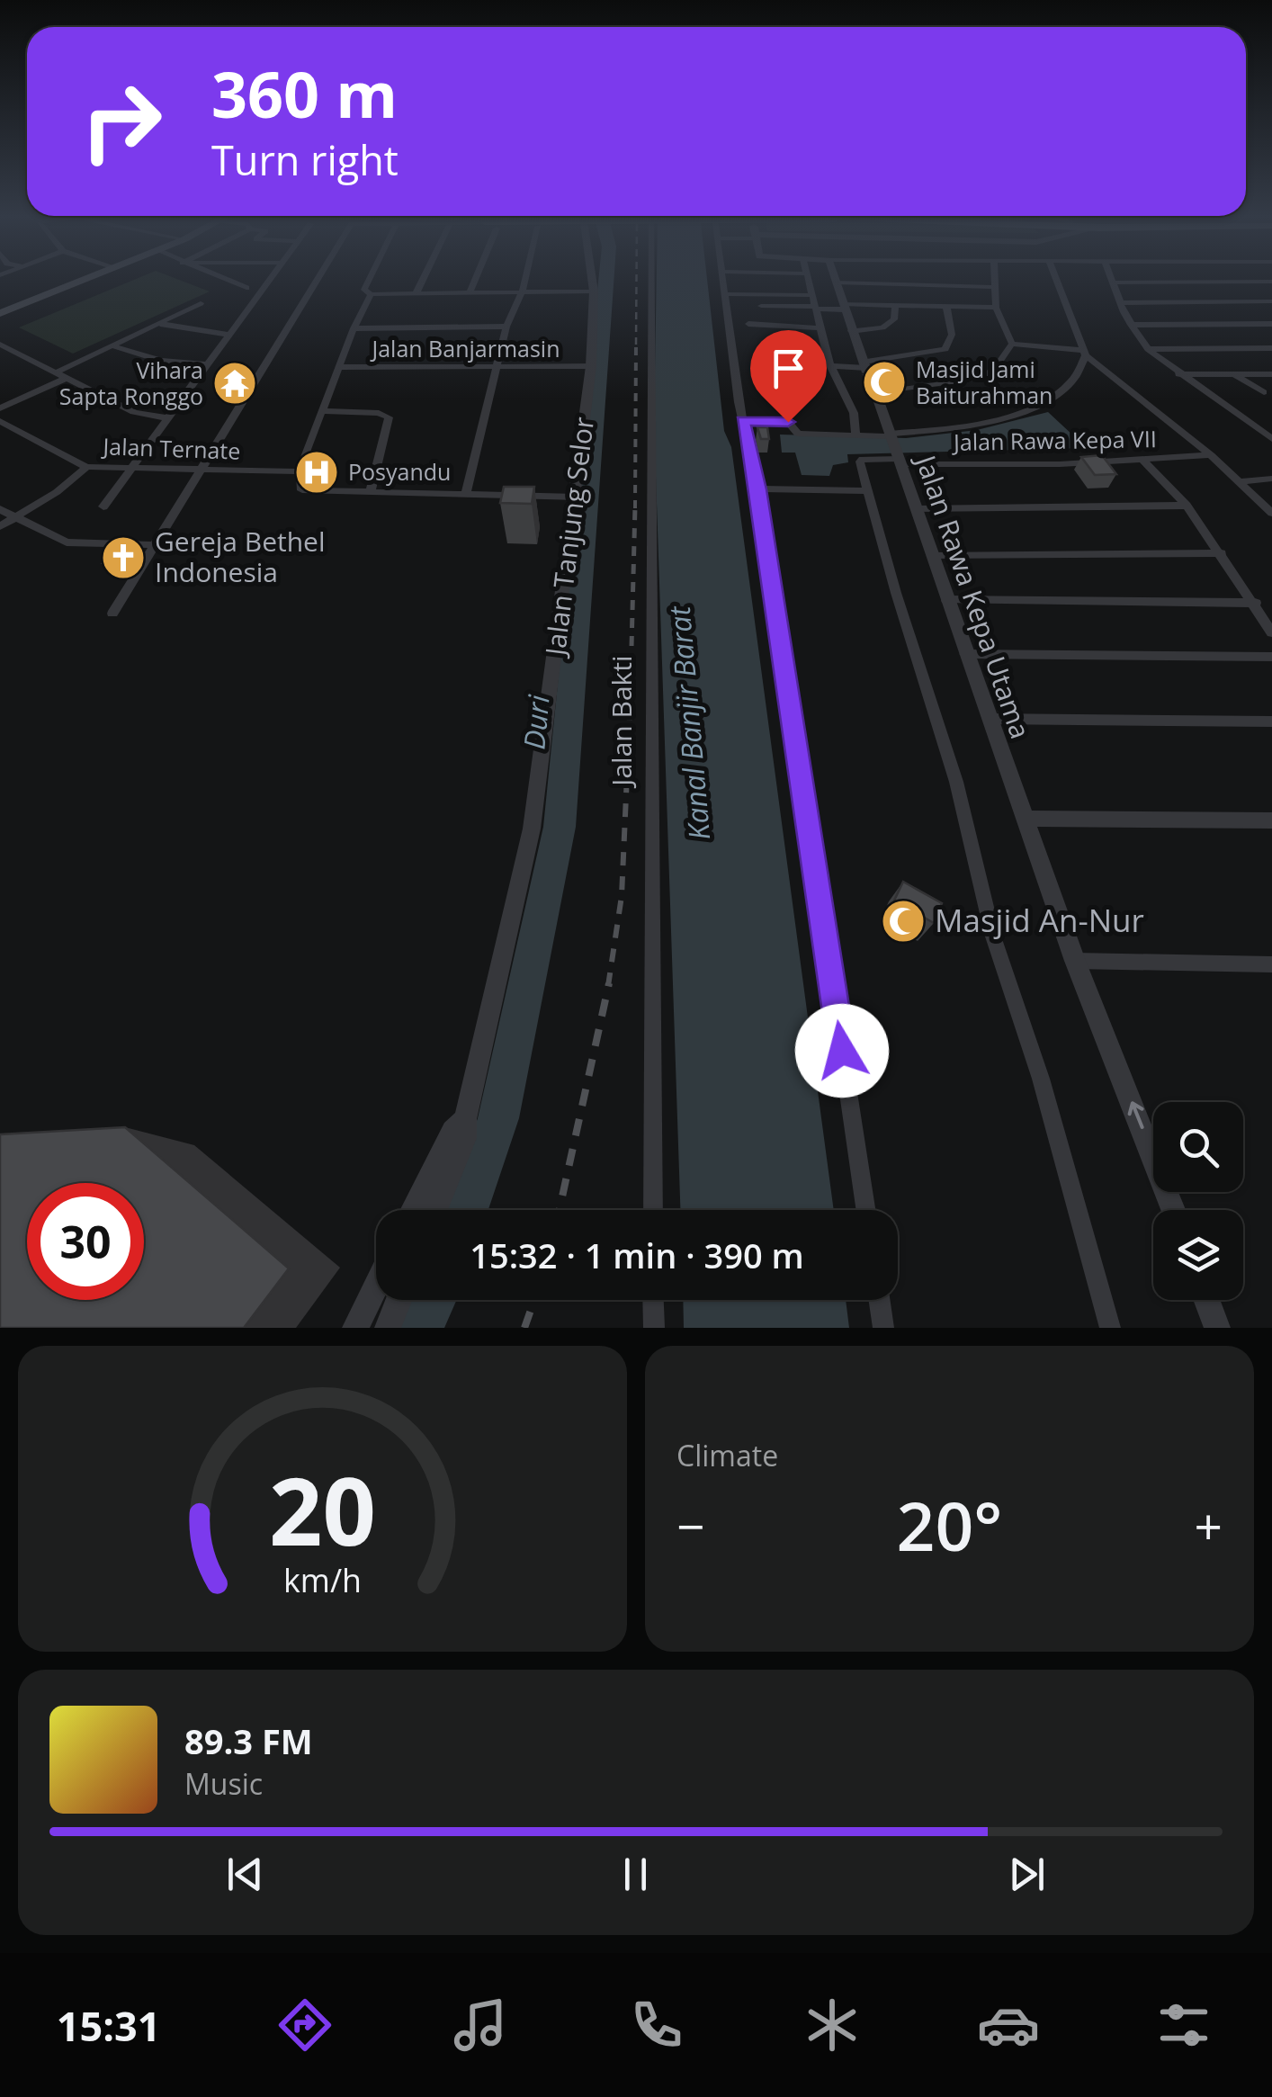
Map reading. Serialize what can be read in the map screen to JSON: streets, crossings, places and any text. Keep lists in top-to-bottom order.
{
  "streets": {
    "street": [
      "Jalan Banjarmasin",
      "Jalan Rawa Kepa VII",
      "Jalan Ternate",
      "Jalan Tanjung Selor",
      "Jalan Rawa Kepa Utama",
      "Jalan Bakti"
    ]
  },
  "crossings": [
    ["Jalan Banjarmasin", "Jalan Tanjung Selor"],
    ["Jalan Rawa Kepa VII", "Jalan Rawa Kepa Utama"]
  ],
  "water": ["Duri", "Kanal Banjir Barat"],
  "places": {
    "mosque": ["Masjid Jami Baiturahman", "Masjid An-Nur"],
    "temple": ["Vihara Sapta Ronggo"],
    "hospital": ["Posyandu"],
    "church": ["Gereja Bethel Indonesia"]
  },
  "page": {
    "turn": ["360 m", "Turn right"],
    "limit": "30",
    "trip": "15:32 · 1 min · 390 m",
    "tile": "Climate",
    "heat": ["−", "20°", "+"],
    "song": ["89.3 FM", "Music"],
    "tabs": "15:31",
    "gauge": ["20", "km/h"]
  }
}
